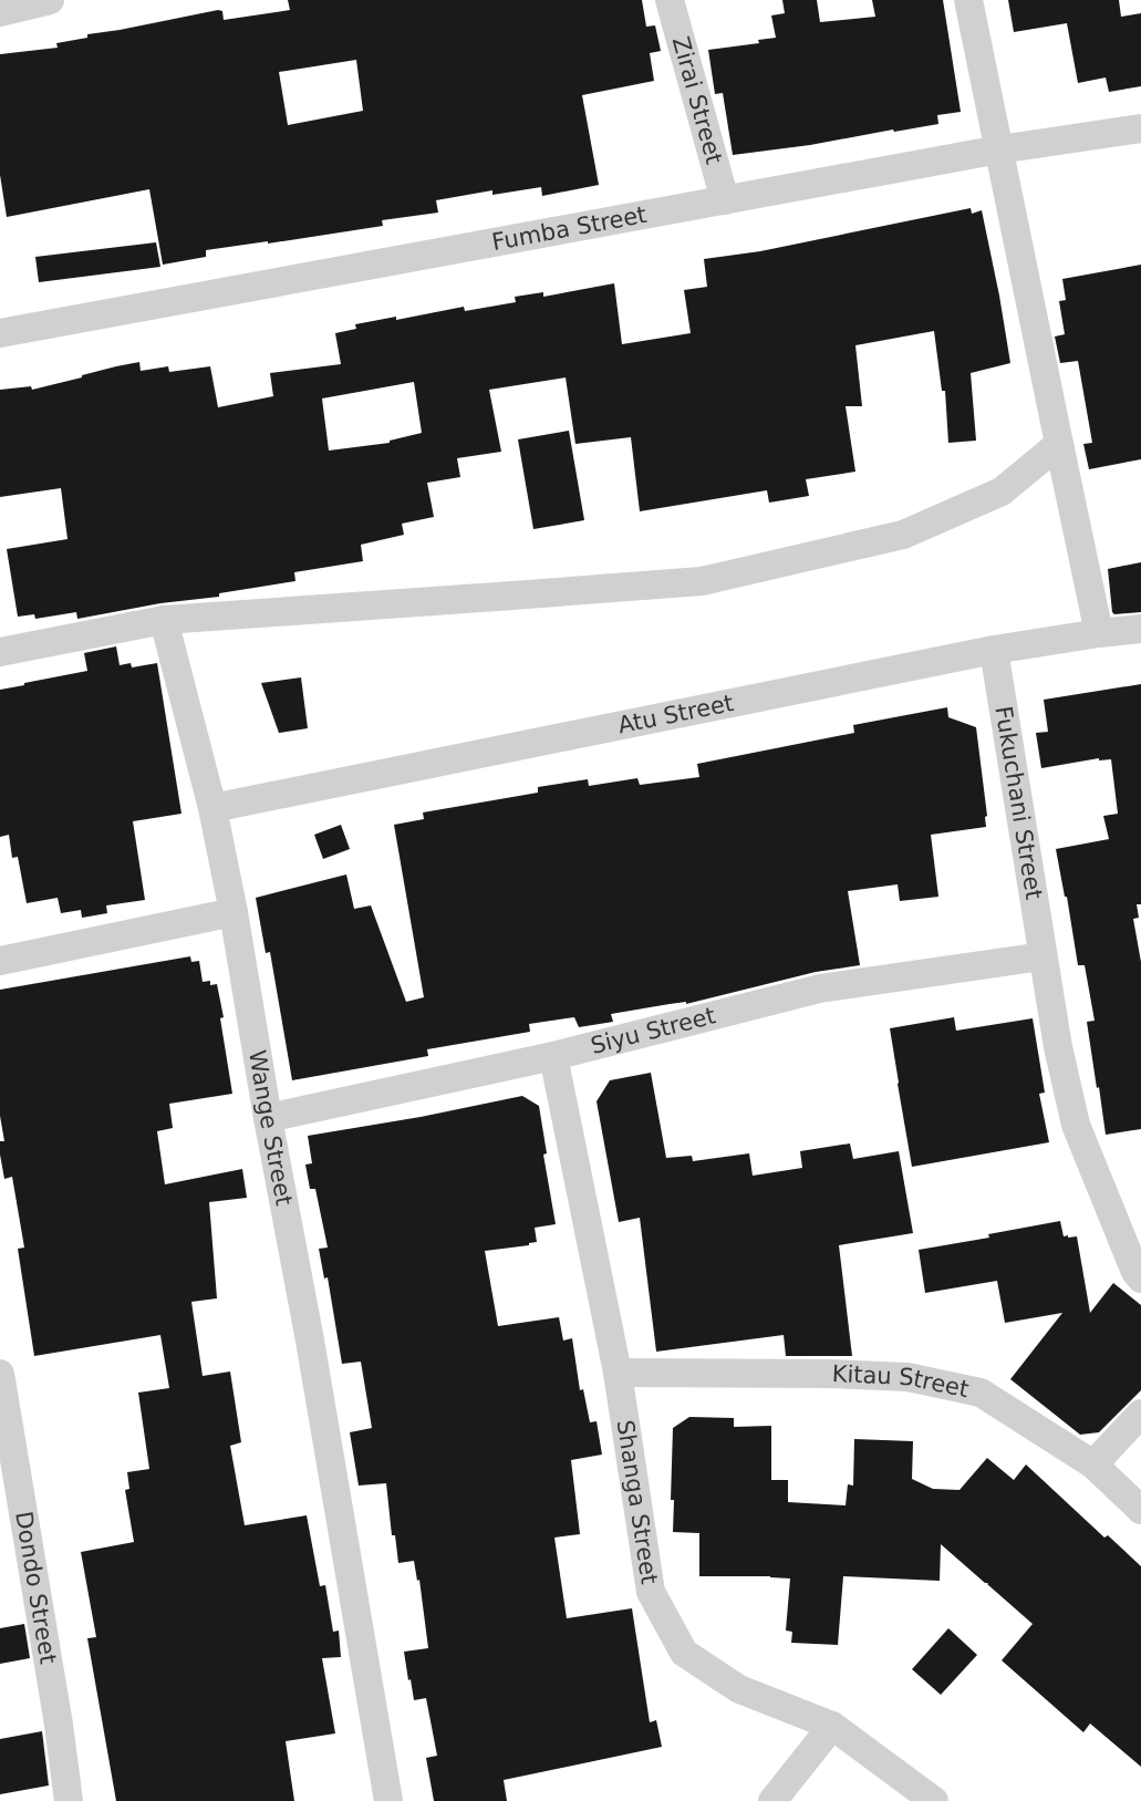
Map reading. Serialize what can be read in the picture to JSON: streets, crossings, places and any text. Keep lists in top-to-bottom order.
{
  "streets": {
    "street": [
      "Zirai Street",
      "Fumba Street",
      "Atu Street",
      "Fukuchani Street",
      "Siyu Street",
      "Wange Street",
      "Kitau Street",
      "Shanga Street",
      "Dondo Street"
    ]
  },
  "crossings": [
    ["Zirai Street", "Fumba Street"],
    ["Atu Street", "Fukuchani Street"],
    ["Atu Street", "Wange Street"],
    ["Fukuchani Street", "Siyu Street"],
    ["Siyu Street", "Wange Street"],
    ["Siyu Street", "Shanga Street"],
    ["Kitau Street", "Shanga Street"]
  ]
}
